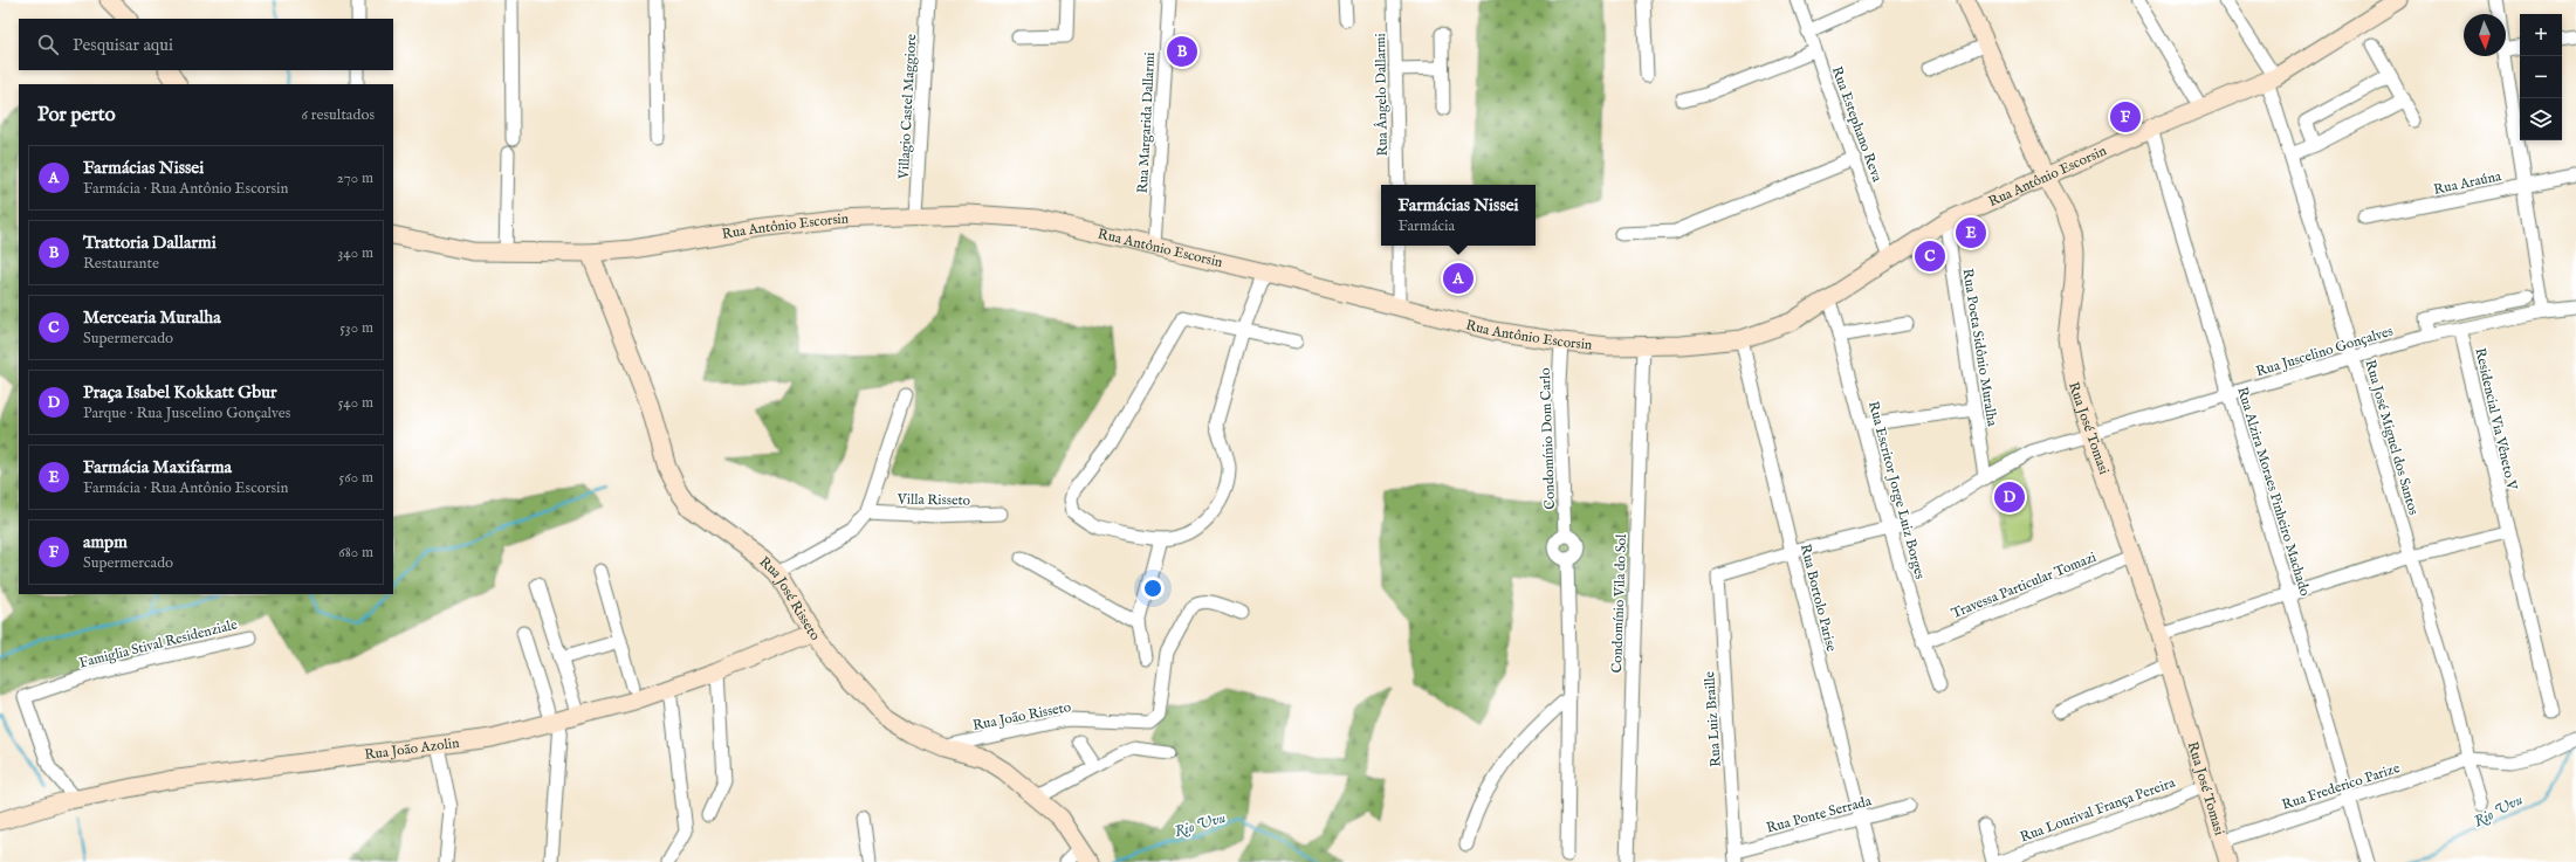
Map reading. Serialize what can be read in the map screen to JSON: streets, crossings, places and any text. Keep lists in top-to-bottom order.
{
  "streets": {
    "main road": [
      "Rua Antônio Escorsin",
      "Rua José Tomasi",
      "Rua José Risseto",
      "Rua João Azolin"
    ],
    "street": [
      "Rua Ângelo Dallarmi",
      "Villagio Castel Maggiore",
      "Rua Margarida Dallarmi",
      "Rua Estephano Reva",
      "Rua Araúna",
      "Rua Poeta Sidônio Muralha",
      "Rua Juscelino Gonçalves",
      "Residencial Via Vêneto V",
      "Rua José Miguel dos Santos",
      "Condomínio Dom Carlo",
      "Rua Escritor Jorge Luiz Borges",
      "Rua Alzira Moraes Pinheiro Machado",
      "Villa Risseto",
      "Travessa Particular Tomazi",
      "Rua Bortolo Parise",
      "Condomínio Vila do Sol",
      "Famiglia Stival Residenziale",
      "Rua João Risseto",
      "Rua Luiz Braille",
      "Rua Frederico Parize",
      "Rua Lourival França Pereira",
      "Rua Ponte Serrada"
    ]
  },
  "crossings": [
    ["Villagio Castel Maggiore", "Rua Antônio Escorsin"],
    ["Rua Margarida Dallarmi", "Rua Antônio Escorsin"],
    ["Rua Estephano Reva", "Rua Antônio Escorsin"],
    ["Rua Antônio Escorsin", "Rua Poeta Sidônio Muralha"],
    ["Rua Antônio Escorsin", "Rua José Tomasi"],
    ["Rua Antônio Escorsin", "Rua José Miguel dos Santos"],
    ["Rua Antônio Escorsin", "Condomínio Dom Carlo"],
    ["Rua Antônio Escorsin", "Rua Escritor Jorge Luiz Borges"],
    ["Rua Antônio Escorsin", "Rua Alzira Moraes Pinheiro Machado"],
    ["Rua Antônio Escorsin", "Rua Bortolo Parise"],
    ["Rua Antônio Escorsin", "Rua José Risseto"],
    ["Rua Antônio Escorsin", "Condomínio Vila do Sol"],
    ["Rua Poeta Sidônio Muralha", "Rua Juscelino Gonçalves"],
    ["Rua Juscelino Gonçalves", "Residencial Via Vêneto V"],
    ["Rua Juscelino Gonçalves", "Rua José Tomasi"],
    ["Rua Juscelino Gonçalves", "Rua José Miguel dos Santos"],
    ["Rua Juscelino Gonçalves", "Rua Escritor Jorge Luiz Borges"],
    ["Rua Juscelino Gonçalves", "Rua Alzira Moraes Pinheiro Machado"],
    ["Rua Juscelino Gonçalves", "Rua Bortolo Parise"],
    ["Rua Juscelino Gonçalves", "Rua Luiz Braille"],
    ["Rua José Tomasi", "Travessa Particular Tomazi"],
    ["Rua José Tomasi", "Rua Frederico Parize"],
    ["Rua José Tomasi", "Rua Lourival França Pereira"],
    ["Rua José Miguel dos Santos", "Rua Frederico Parize"],
    ["Rua Escritor Jorge Luiz Borges", "Travessa Particular Tomazi"],
    ["Rua Alzira Moraes Pinheiro Machado", "Rua Frederico Parize"],
    ["Rua Bortolo Parise", "Rua Ponte Serrada"],
    ["Rua José Risseto", "Rua João Risseto"],
    ["Rua José Risseto", "Rua João Azolin"],
    ["Famiglia Stival Residenziale", "Rua João Azolin"],
    ["Rua Luiz Braille", "Rua Ponte Serrada"]
  ],
  "water": ["Rio Uvu"],
  "north": "bottom",
  "page": {
    "map_buttons": ["+", "−"],
    "search": "Pesquisar aqui",
    "pins": [
      "B",
      "F",
      "E",
      "C",
      "A",
      "D"
    ],
    "heading": ["Por perto", "6 resultados"],
    "list": [
      {
        "mark": "A",
        "name": "Farmácias Nissei",
        "note": "Farmácia · Rua Antônio Escorsin",
        "value": "270 m"
      },
      {
        "mark": "B",
        "name": "Trattoria Dallarmi",
        "note": "Restaurante",
        "value": "340 m"
      },
      {
        "mark": "C",
        "name": "Mercearia Muralha",
        "note": "Supermercado",
        "value": "530 m"
      },
      {
        "mark": "D",
        "name": "Praça Isabel Kokkatt Gbur",
        "note": "Parque · Rua Juscelino Gonçalves",
        "value": "540 m"
      },
      {
        "mark": "E",
        "name": "Farmácia Maxifarma",
        "note": "Farmácia · Rua Antônio Escorsin",
        "value": "560 m"
      },
      {
        "mark": "F",
        "name": "ampm",
        "note": "Supermercado",
        "value": "680 m"
      }
    ],
    "popup": ["Farmácias Nissei", "Farmácia"]
  }
}
